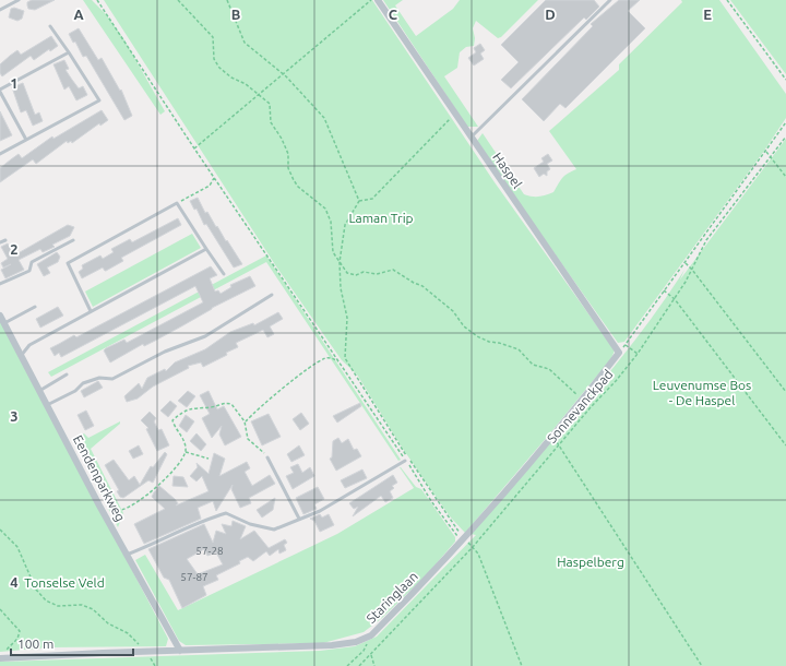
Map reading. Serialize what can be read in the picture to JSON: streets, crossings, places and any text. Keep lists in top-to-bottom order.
{
  "streets": {
    "street": ["Haspel", "Eendenparkweg", "Staringlaan"],
    "path": ["Sonnevanckpad"]
  },
  "crossings": [
    ["Haspel", "Staringlaan"],
    ["Eendenparkweg", "Staringlaan"]
  ],
  "parks": [
    "Laman Trip",
    "Leuvenumse Bos - De Haspel",
    "Haspelberg",
    "Tonselse Veld"
  ],
  "house_numbers": ["57-28", "57-87"],
  "scale_bar": "100 m",
  "grid": {
    "columns": [
      "A",
      "B",
      "C",
      "D",
      "E"
    ],
    "rows": [
      "1",
      "2",
      "3",
      "4"
    ]
  }
}
